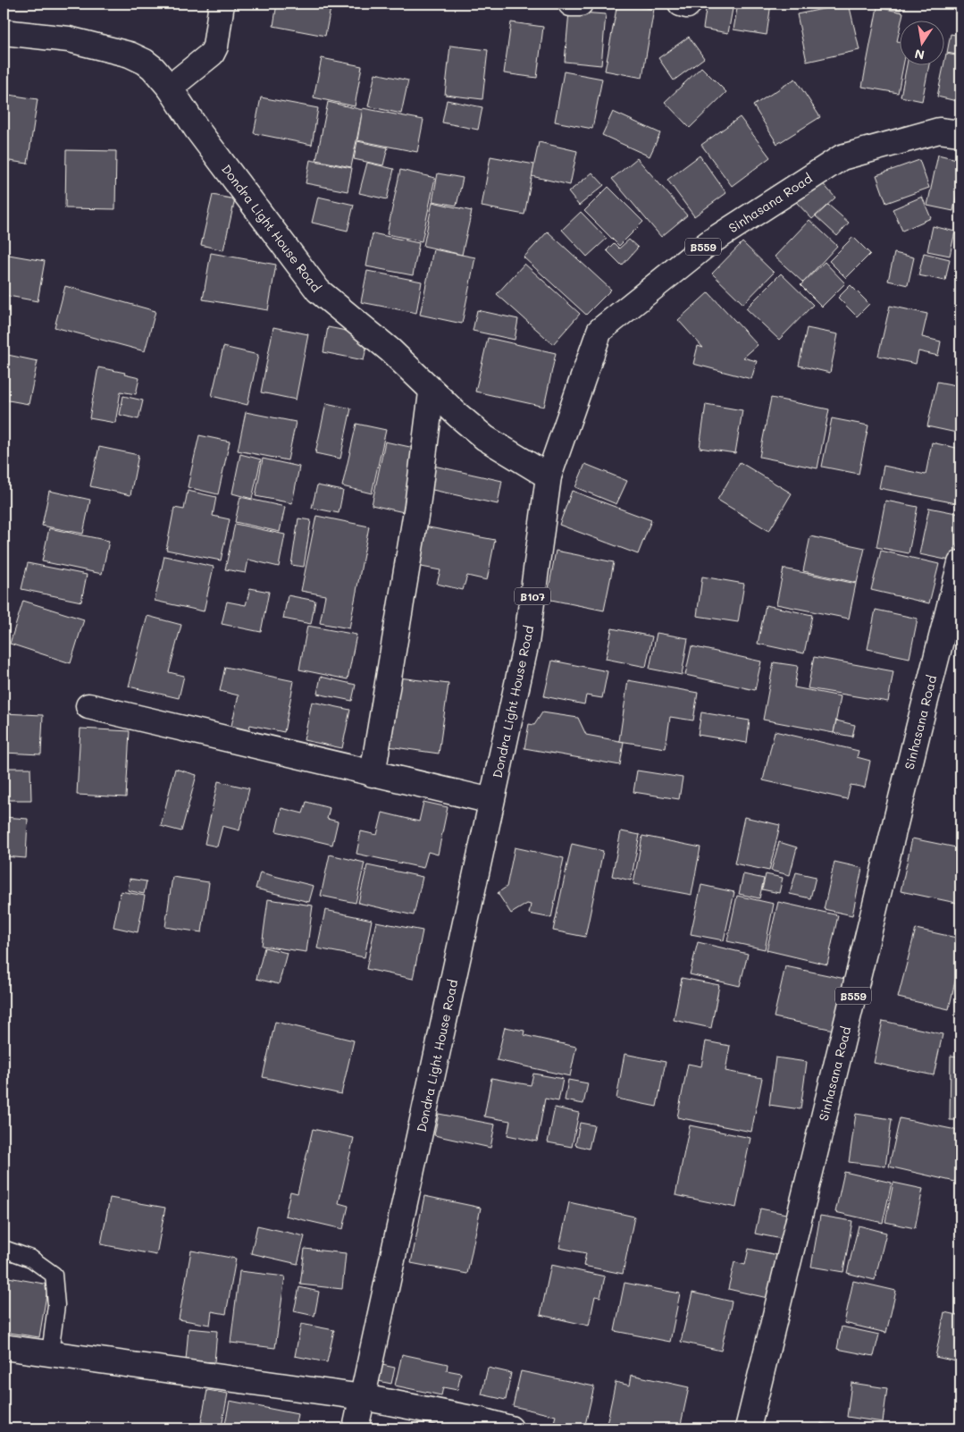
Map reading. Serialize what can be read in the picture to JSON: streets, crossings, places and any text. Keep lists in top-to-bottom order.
{
  "streets": {
    "main road": [
      "Sinhasana Road",
      "Dondra Light House Road",
      "B559",
      "B107"
    ]
  },
  "crossings": [
    ["Sinhasana Road", "Dondra Light House Road"]
  ],
  "north": "bottom"
}
